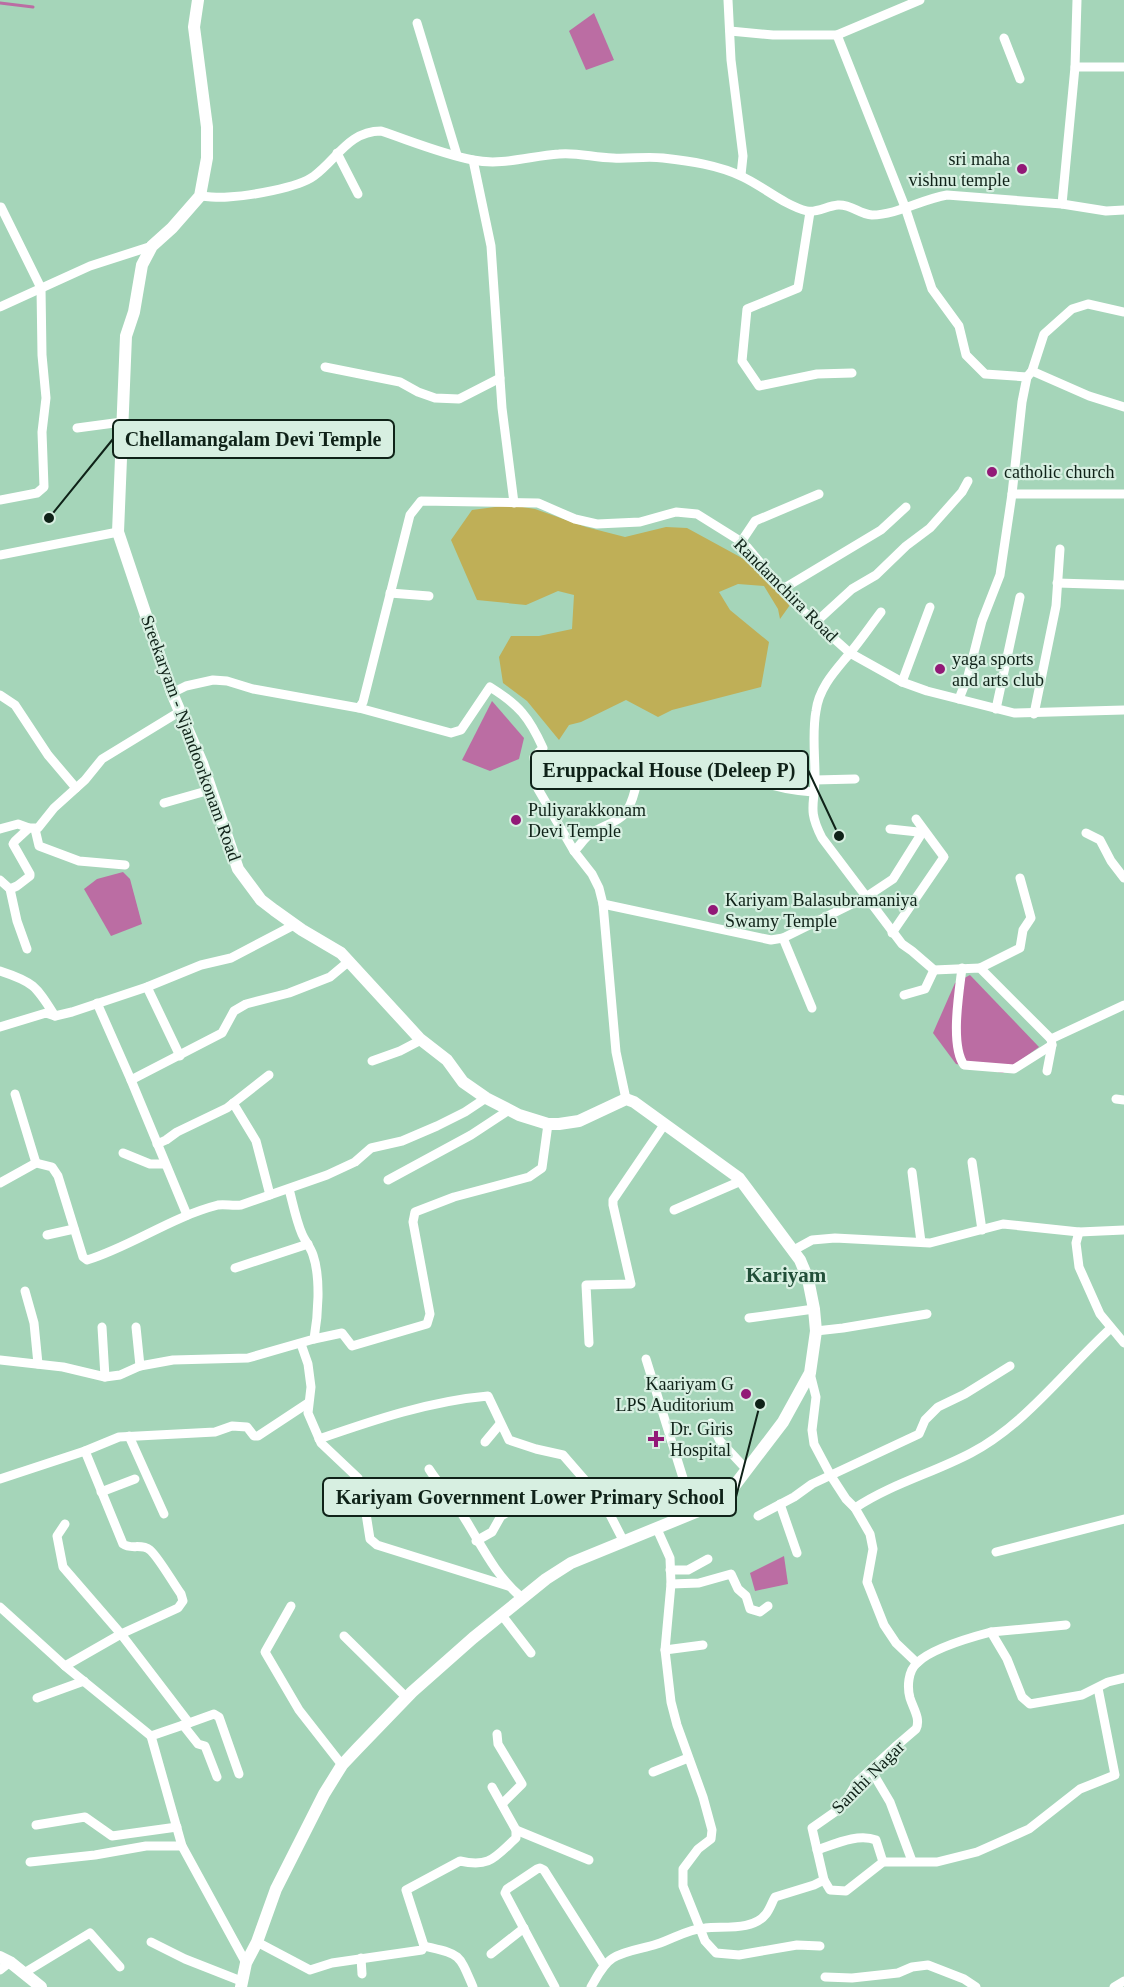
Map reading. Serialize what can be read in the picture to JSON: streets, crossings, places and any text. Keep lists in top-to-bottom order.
{
  "streets": {
    "main road": ["Sreekaryam - Njandoorkonam Road"],
    "street": ["Randamchira Road", "Santhi Nagar"]
  },
  "districts": ["Kariyam"],
  "places": {
    "other": [
      "sri maha vishnu temple",
      "catholic church",
      "Chellamangalam Devi Temple",
      "yaga sports and arts club",
      "Puliyarakkonam Devi Temple",
      "Eruppackal House (Deleep P)",
      "Kariyam Balasubramaniya Swamy Temple",
      "Kaariyam G LPS Auditorium",
      "Kariyam Government Lower Primary School"
    ],
    "health": ["Dr. Giris Hospital"]
  }
}
